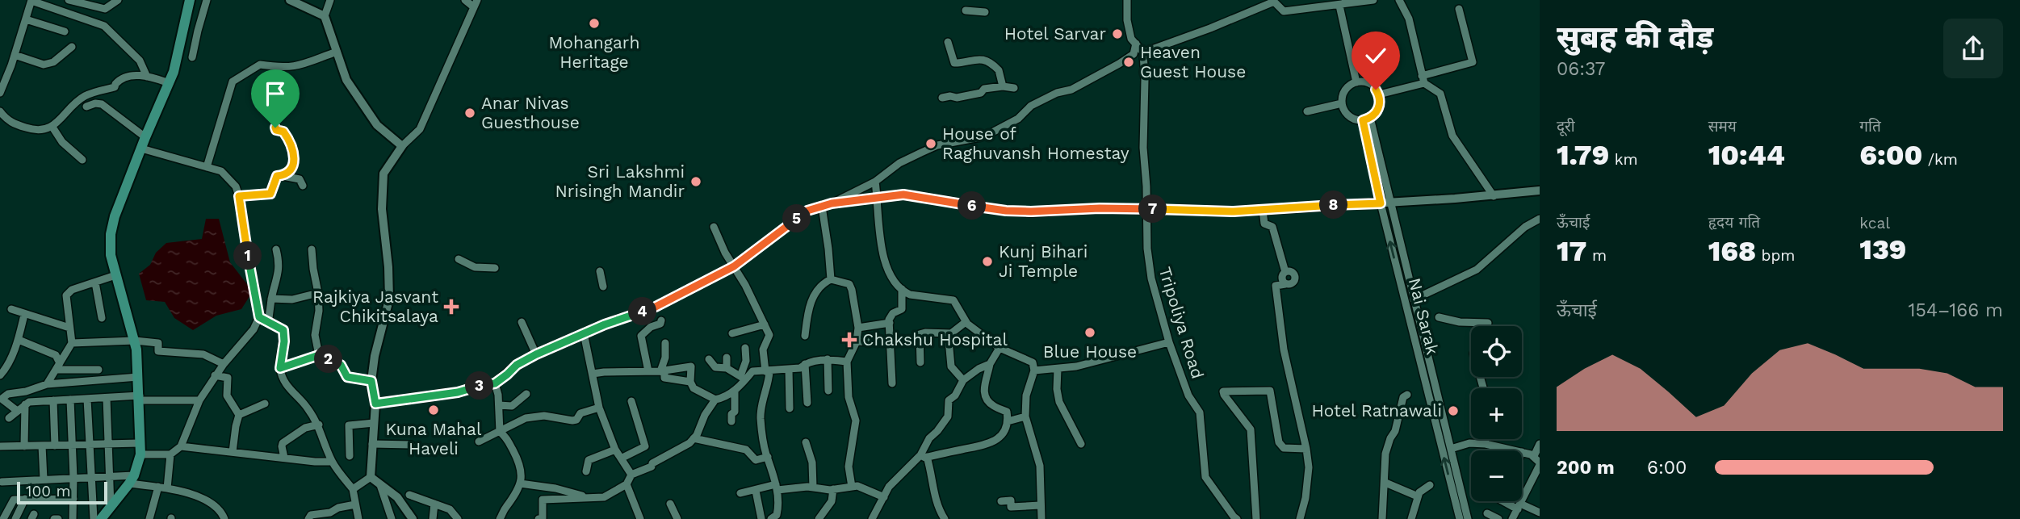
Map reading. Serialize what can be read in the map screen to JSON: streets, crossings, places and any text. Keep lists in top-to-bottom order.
{
  "streets": {
    "street": ["Nai Sarak", "Tripoliya Road"]
  },
  "places": {
    "other": [
      "Mohangarh Heritage",
      "Hotel Sarvar",
      "Heaven Guest House",
      "Anar Nivas Guesthouse",
      "House of Raghuvansh Homestay",
      "Sri Lakshmi Nrisingh Mandir",
      "Kunj Bihari Ji Temple",
      "Blue House",
      "Kuna Mahal Haveli",
      "Hotel Ratnawali"
    ],
    "health": ["Rajkiya Jasvant Chikitsalaya", "Chakshu Hospital"]
  },
  "scale_bar": "100 m",
  "page": {
    "heading": ["सुबह की दौड़", "06:37"],
    "stats": [
      ["दूरी", "1.79 km"],
      ["समय", "10:44"],
      ["गति", "6:00 /km"],
      ["ऊँचाई", "17 m"],
      ["हृदय गति", "168 bpm"],
      ["kcal", "139"]
    ],
    "pins": [
      "8",
      "6",
      "7",
      "5",
      "1",
      "4",
      "2",
      "3"
    ],
    "chart": ["ऊँचाई", "154–166 m"],
    "map_buttons": ["+", "−"],
    "list": [
      {
        "name": "200 m",
        "note": "6:00"
      }
    ],
    "scale": "100 m"
  }
}
